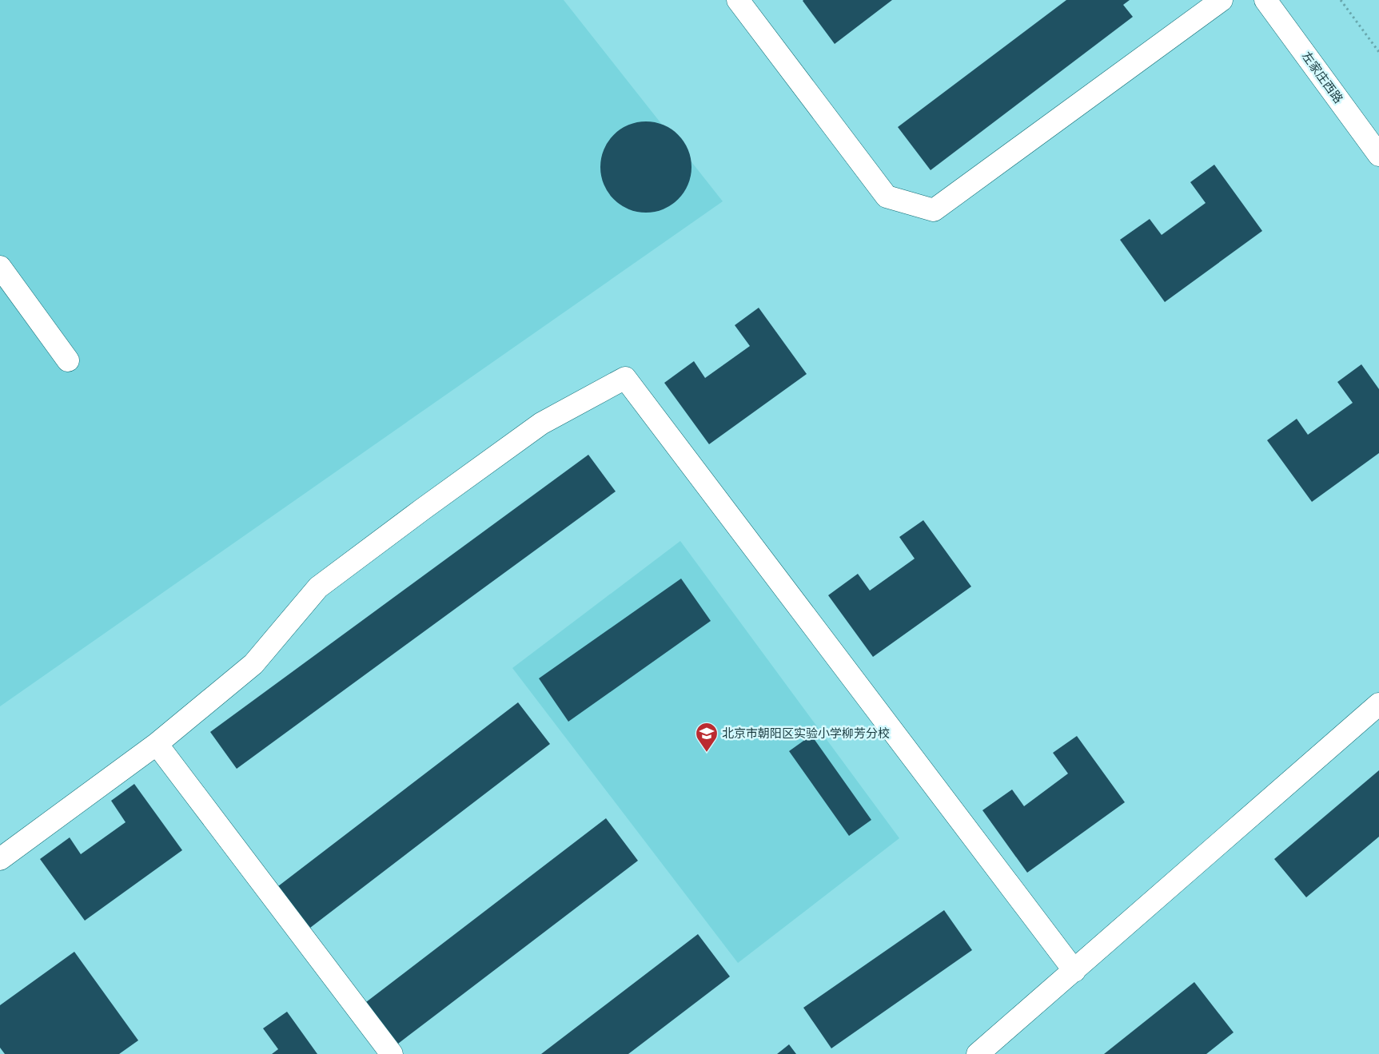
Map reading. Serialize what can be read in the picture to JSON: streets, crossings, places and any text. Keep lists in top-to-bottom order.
{
  "streets": {
    "street": ["左家庄西路"]
  },
  "places": {
    "school or university": ["北京市朝阳区实验小学柳芳分校"]
  }
}
